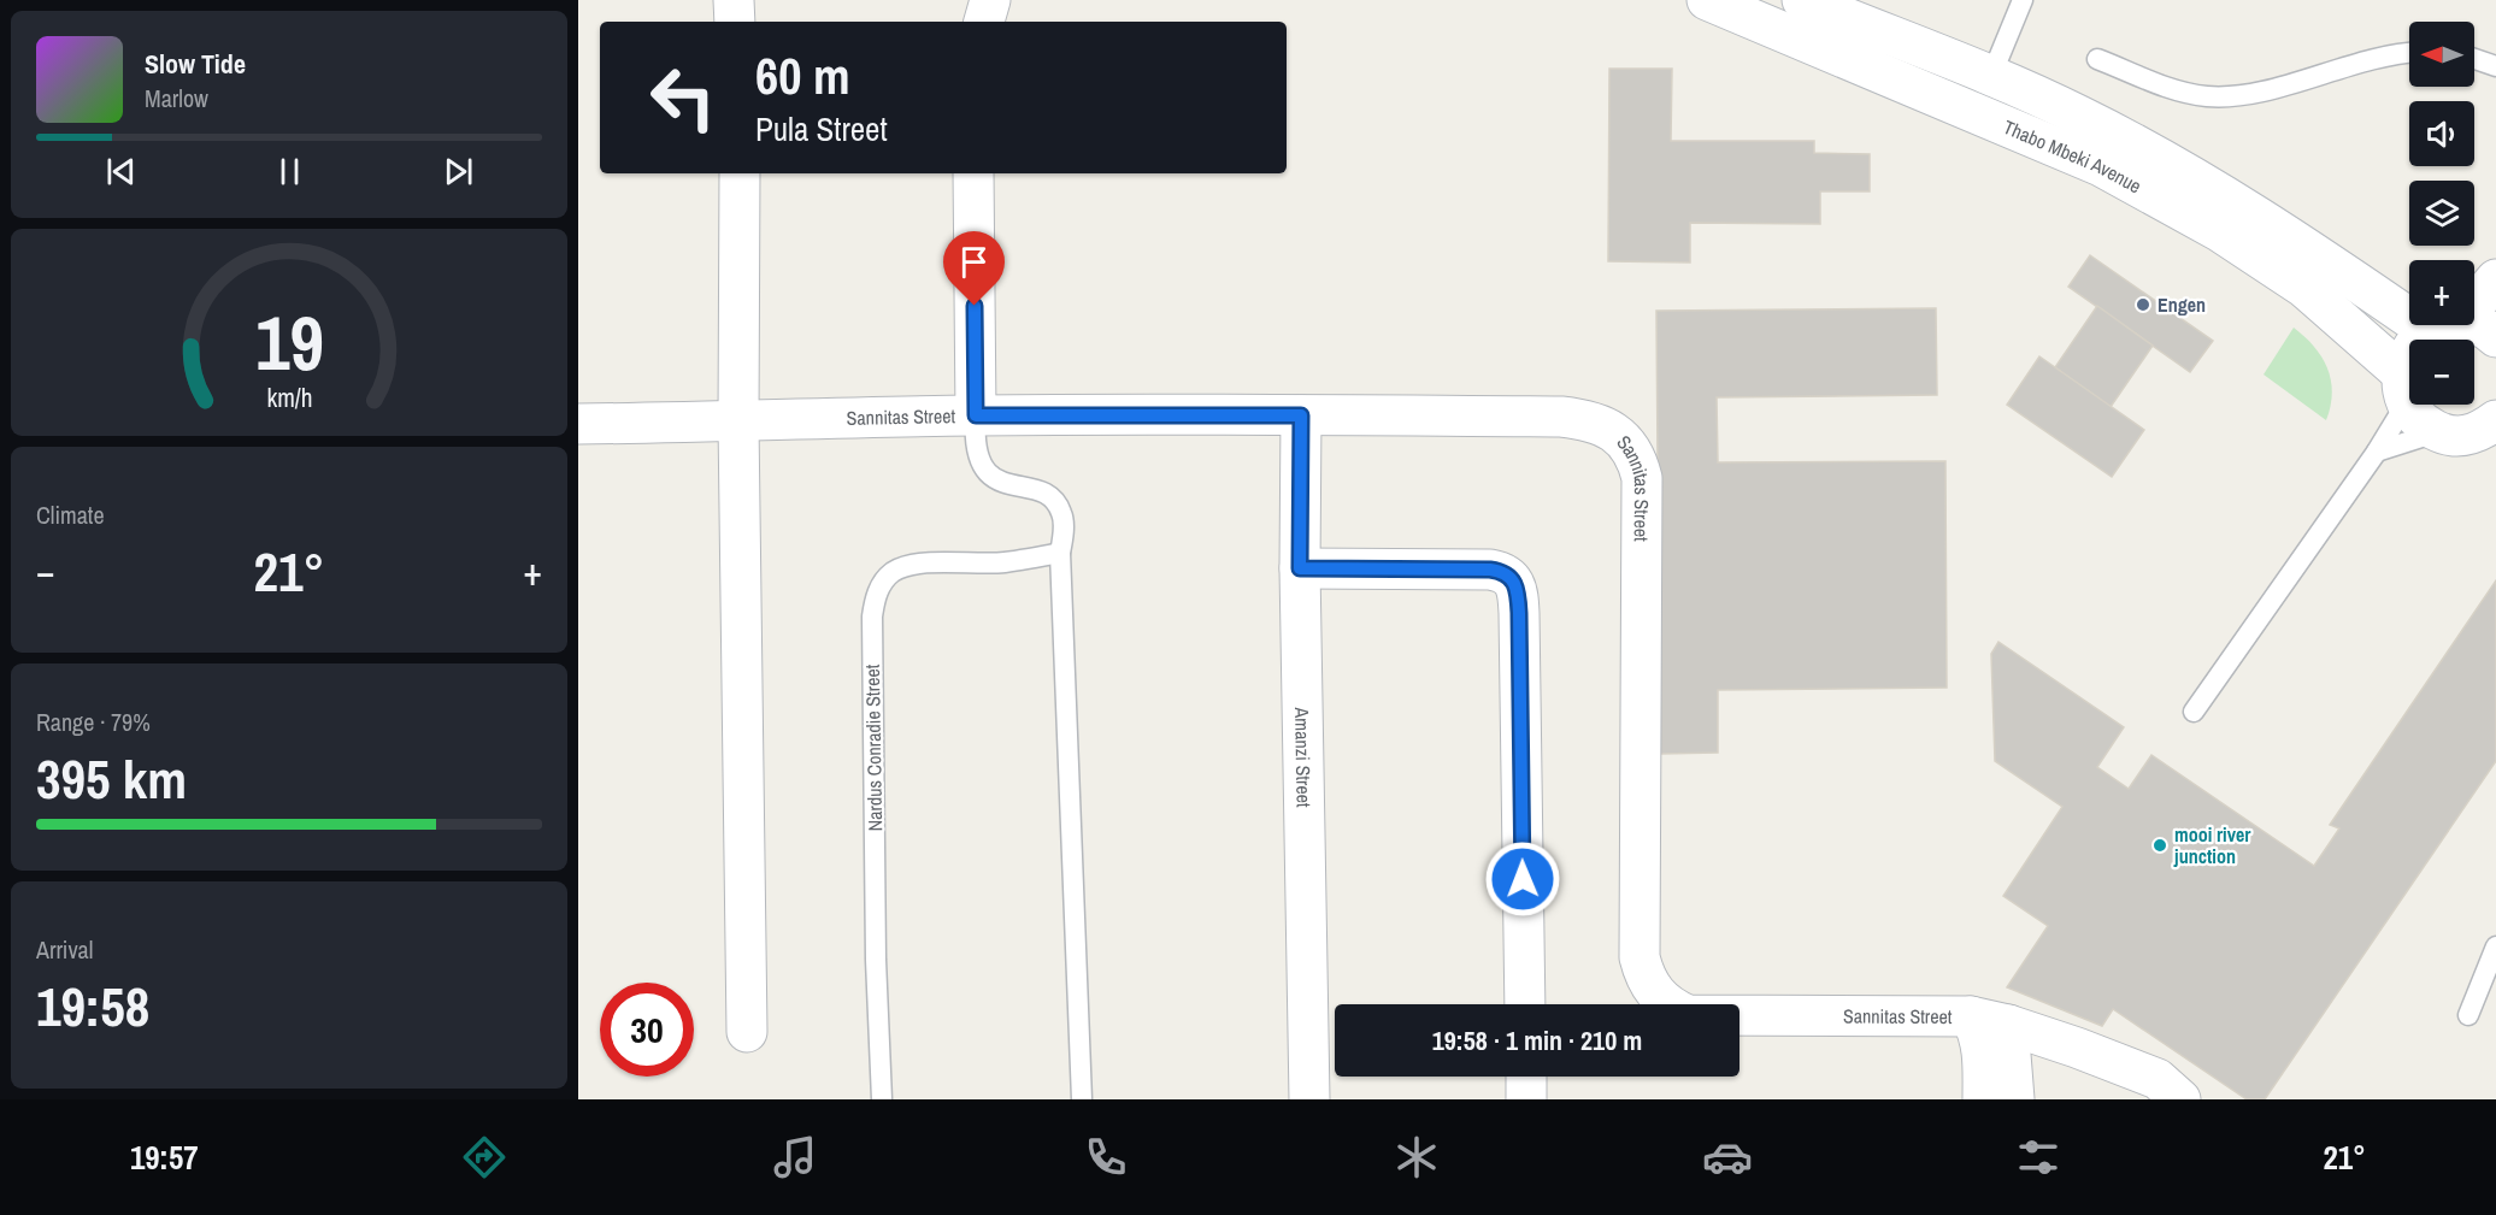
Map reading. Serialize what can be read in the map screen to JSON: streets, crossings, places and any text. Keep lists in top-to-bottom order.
{
  "streets": {
    "street": ["Thabo Mbeki Avenue", "Sannitas Street", "Amanzi Street"],
    "lane": ["Nardus Conradie Street"]
  },
  "crossings": [
    ["Sannitas Street", "Amanzi Street"]
  ],
  "places": ["Engen", "mooi river junction"],
  "north": "left",
  "page": {
    "map_buttons": ["+", "−"],
    "turn": ["60 m", "Pula Street"],
    "song": ["Slow Tide", "Marlow"],
    "tile": [
      "Climate",
      ["Range · 79%", "395 km"],
      ["Arrival", "19:58"]
    ],
    "heat": ["−", "21°", "+"],
    "limit": "30",
    "trip": "19:58 · 1 min · 210 m",
    "tabs": ["19:57", "21°"],
    "gauge": ["19", "km/h"]
  }
}
